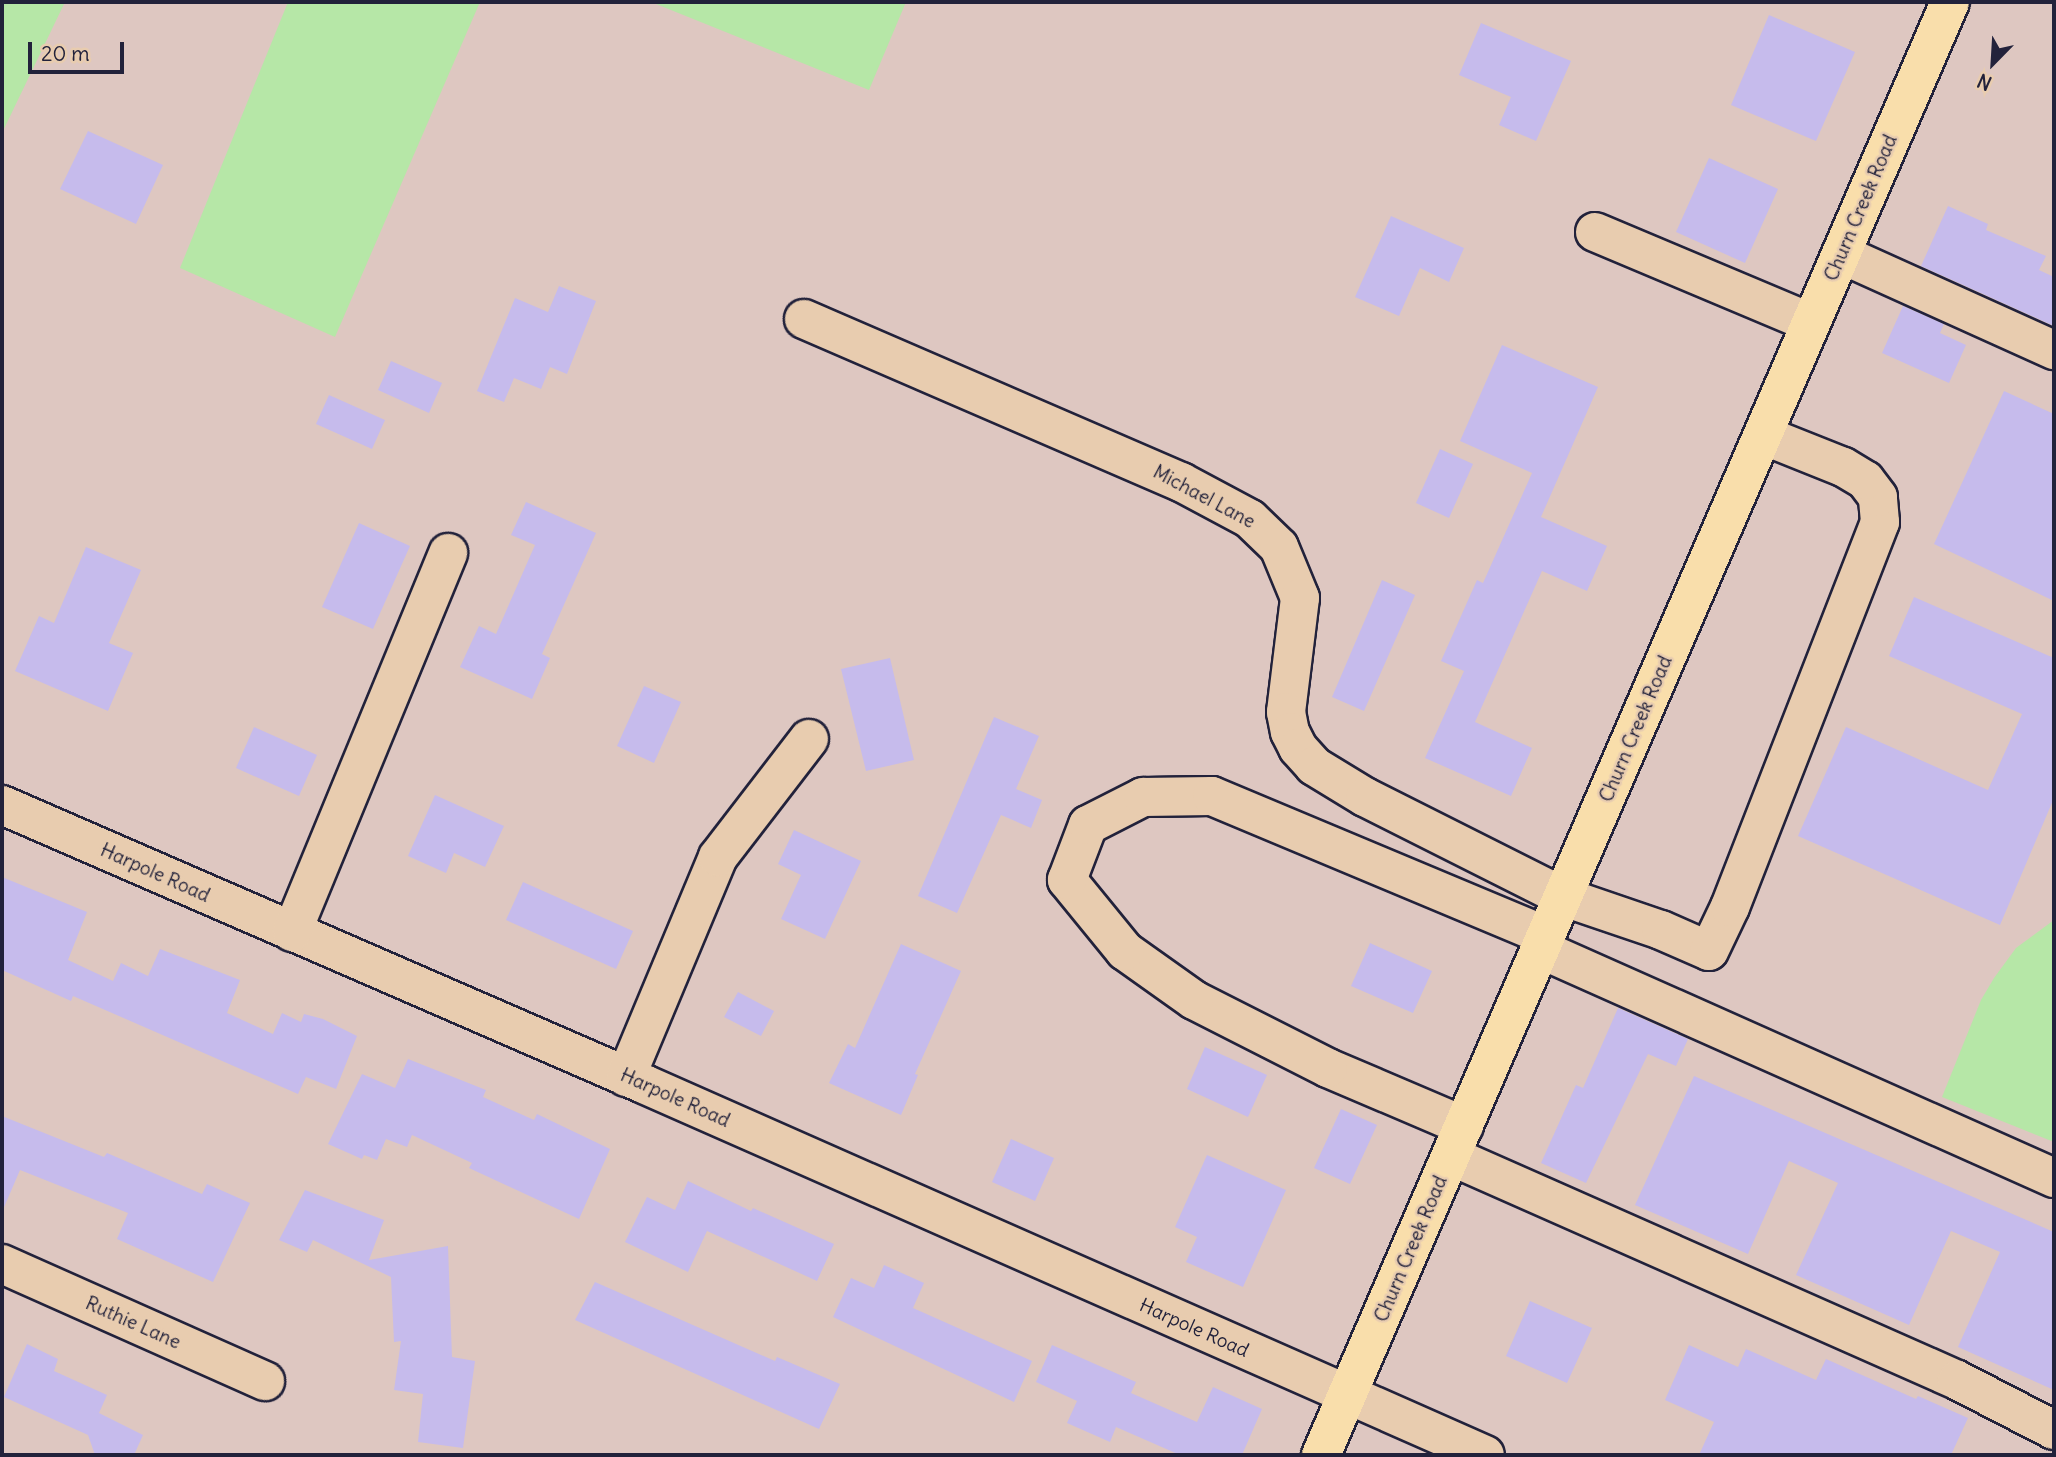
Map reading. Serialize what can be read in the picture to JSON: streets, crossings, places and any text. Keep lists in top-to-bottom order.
{
  "streets": {
    "main road": ["Churn Creek Road"],
    "street": ["Michael Lane", "Harpole Road", "Ruthie Lane"]
  },
  "crossings": [
    ["Churn Creek Road", "Michael Lane"],
    ["Churn Creek Road", "Harpole Road"]
  ],
  "scale_bar": "20 m",
  "north": "bottom left"
}
